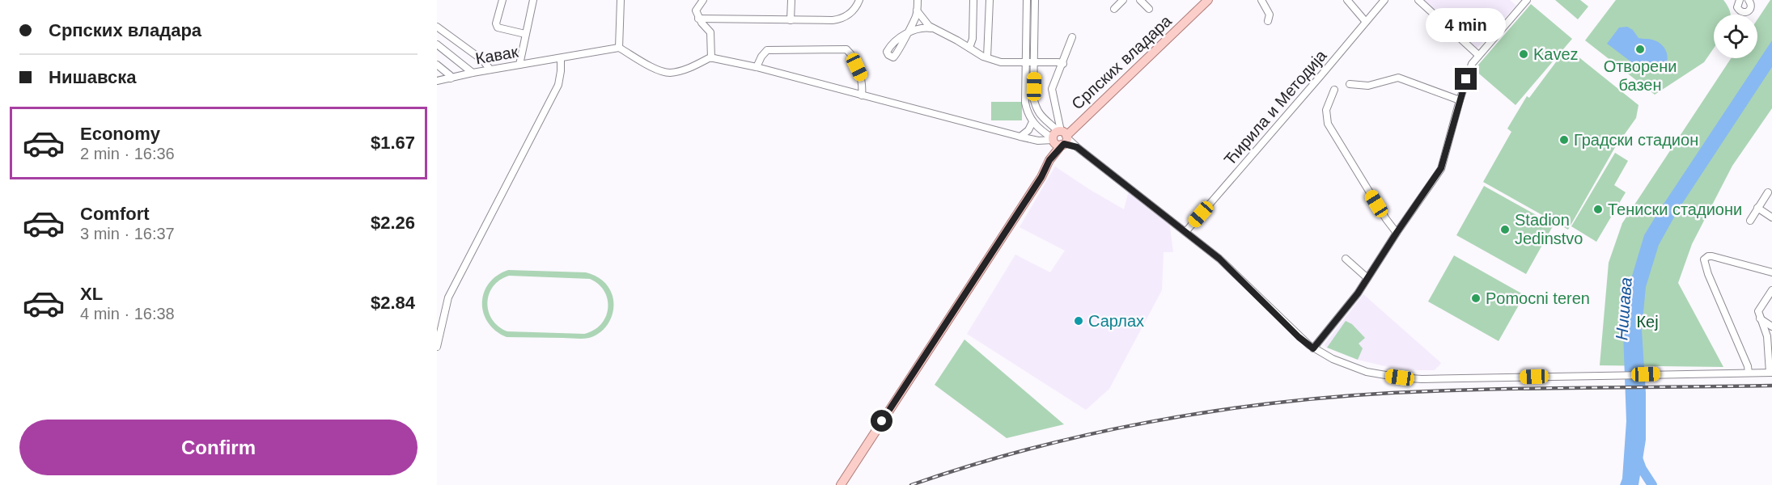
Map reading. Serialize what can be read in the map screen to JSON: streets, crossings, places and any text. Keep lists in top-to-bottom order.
{
  "streets": {
    "main road": ["Српских владара"],
    "street": ["Кавак", "Ћирила и Методија"]
  },
  "water": ["Нишава"],
  "parks": ["Кеј"],
  "places": [
    "Отворени базен",
    "Kavez",
    "Градски стадион",
    "Тениски стадиони",
    "Stadion Jedinstvo",
    "Pomocni teren",
    "Сарлах"
  ],
  "page": {
    "banner": ["Српских владара", "Нишавска"],
    "bubble": "4 min",
    "list": [
      {
        "name": "Economy",
        "note": "2 min · 16:36",
        "value": "$1.67"
      },
      {
        "name": "Comfort",
        "note": "3 min · 16:37",
        "value": "$2.26"
      },
      {
        "name": "XL",
        "note": "4 min · 16:38",
        "value": "$2.84"
      }
    ],
    "buttons": "Confirm"
  }
}
